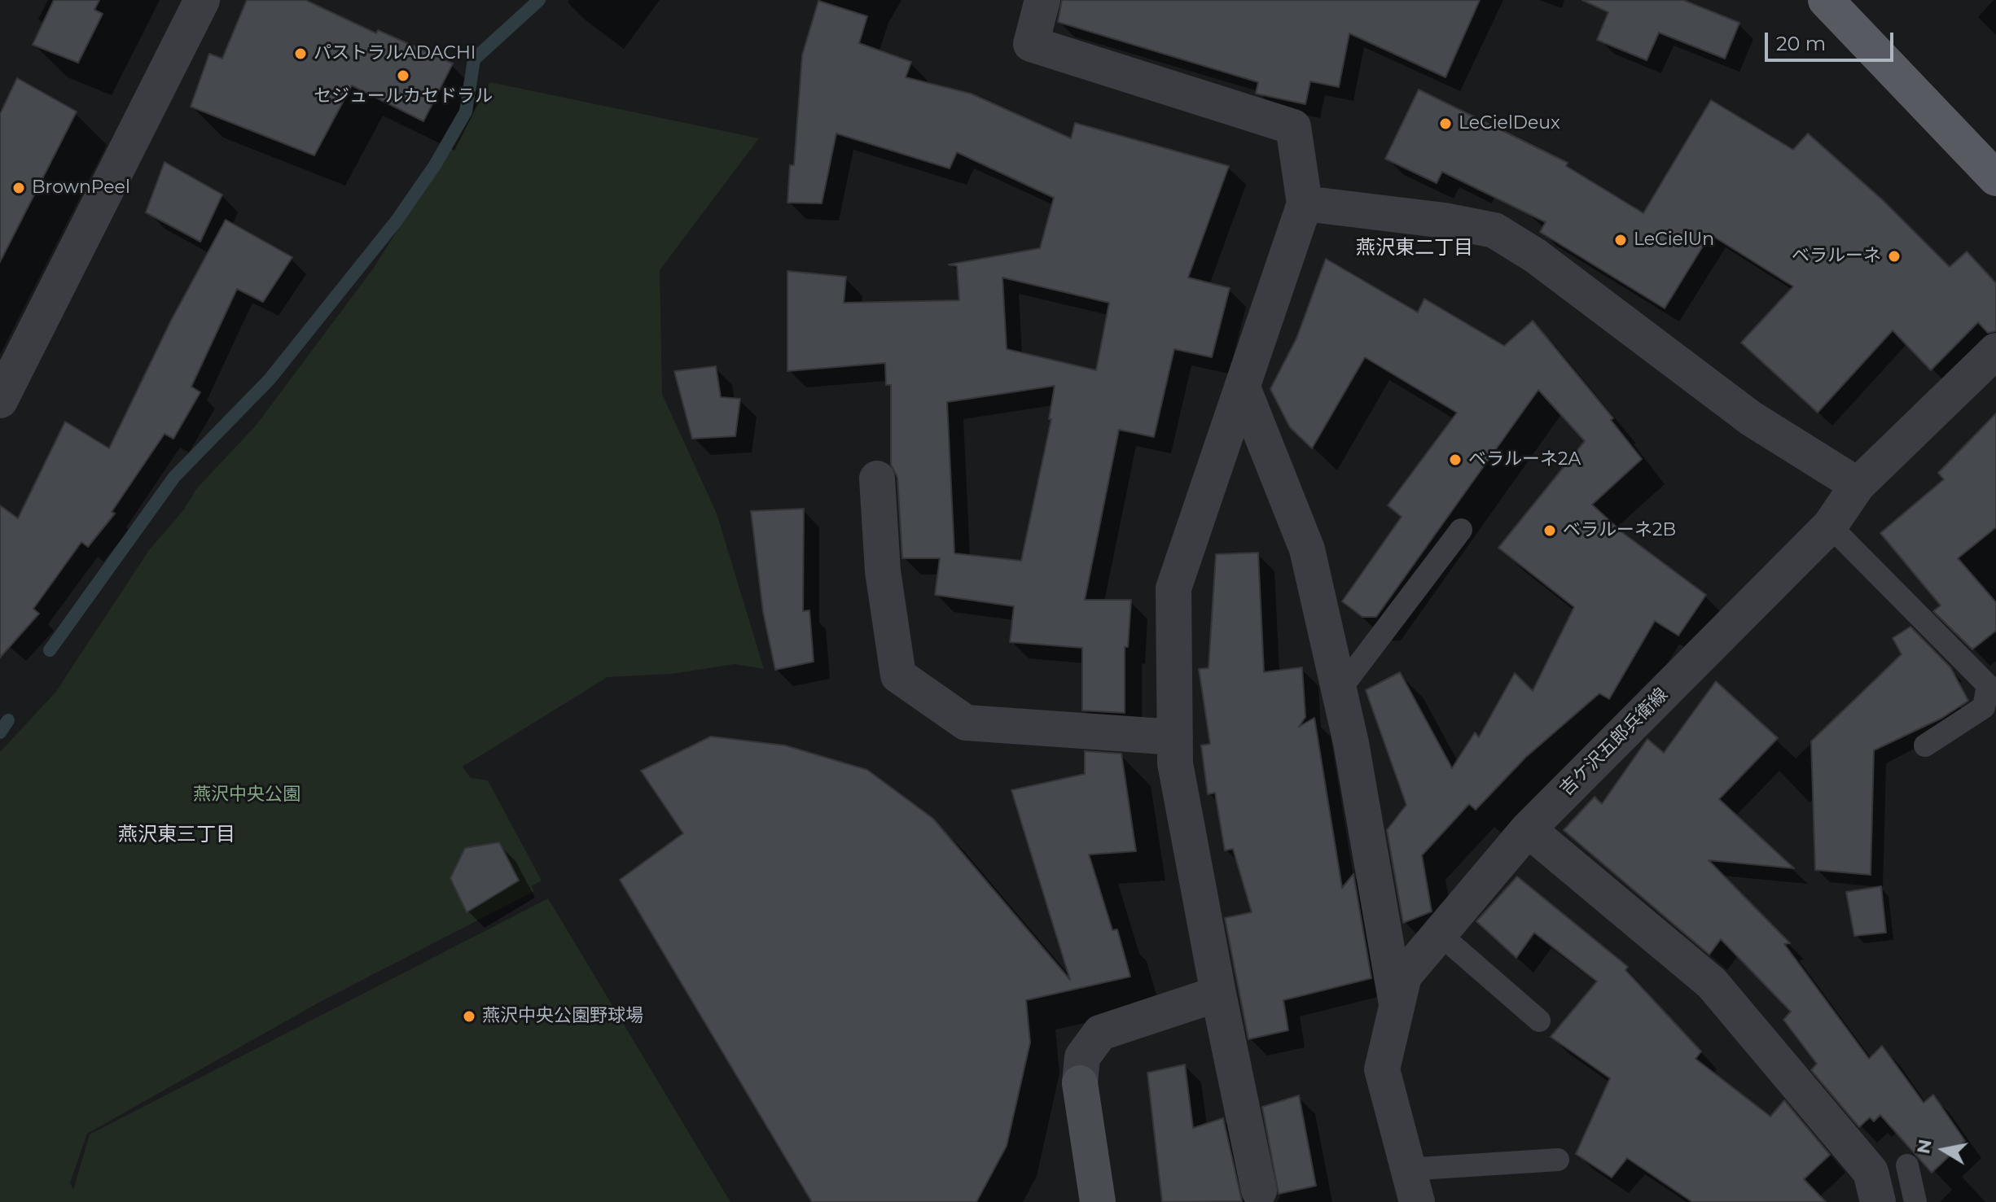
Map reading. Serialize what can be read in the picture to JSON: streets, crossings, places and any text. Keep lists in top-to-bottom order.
{
  "streets": {
    "street": ["吉ケ沢五郎兵衛線"]
  },
  "districts": ["燕沢東二丁目", "燕沢東三丁目"],
  "parks": ["燕沢中央公園"],
  "places": [
    "パストラルADACHI",
    "セジュールカセドラル",
    "LeCielDeux",
    "BrownPeel",
    "LeCielUn",
    "ベラルーネ",
    "ベラルーネ2A",
    "ベラルーネ2B",
    "燕沢中央公園野球場"
  ],
  "scale_bar": "20 m",
  "north": "left"
}
